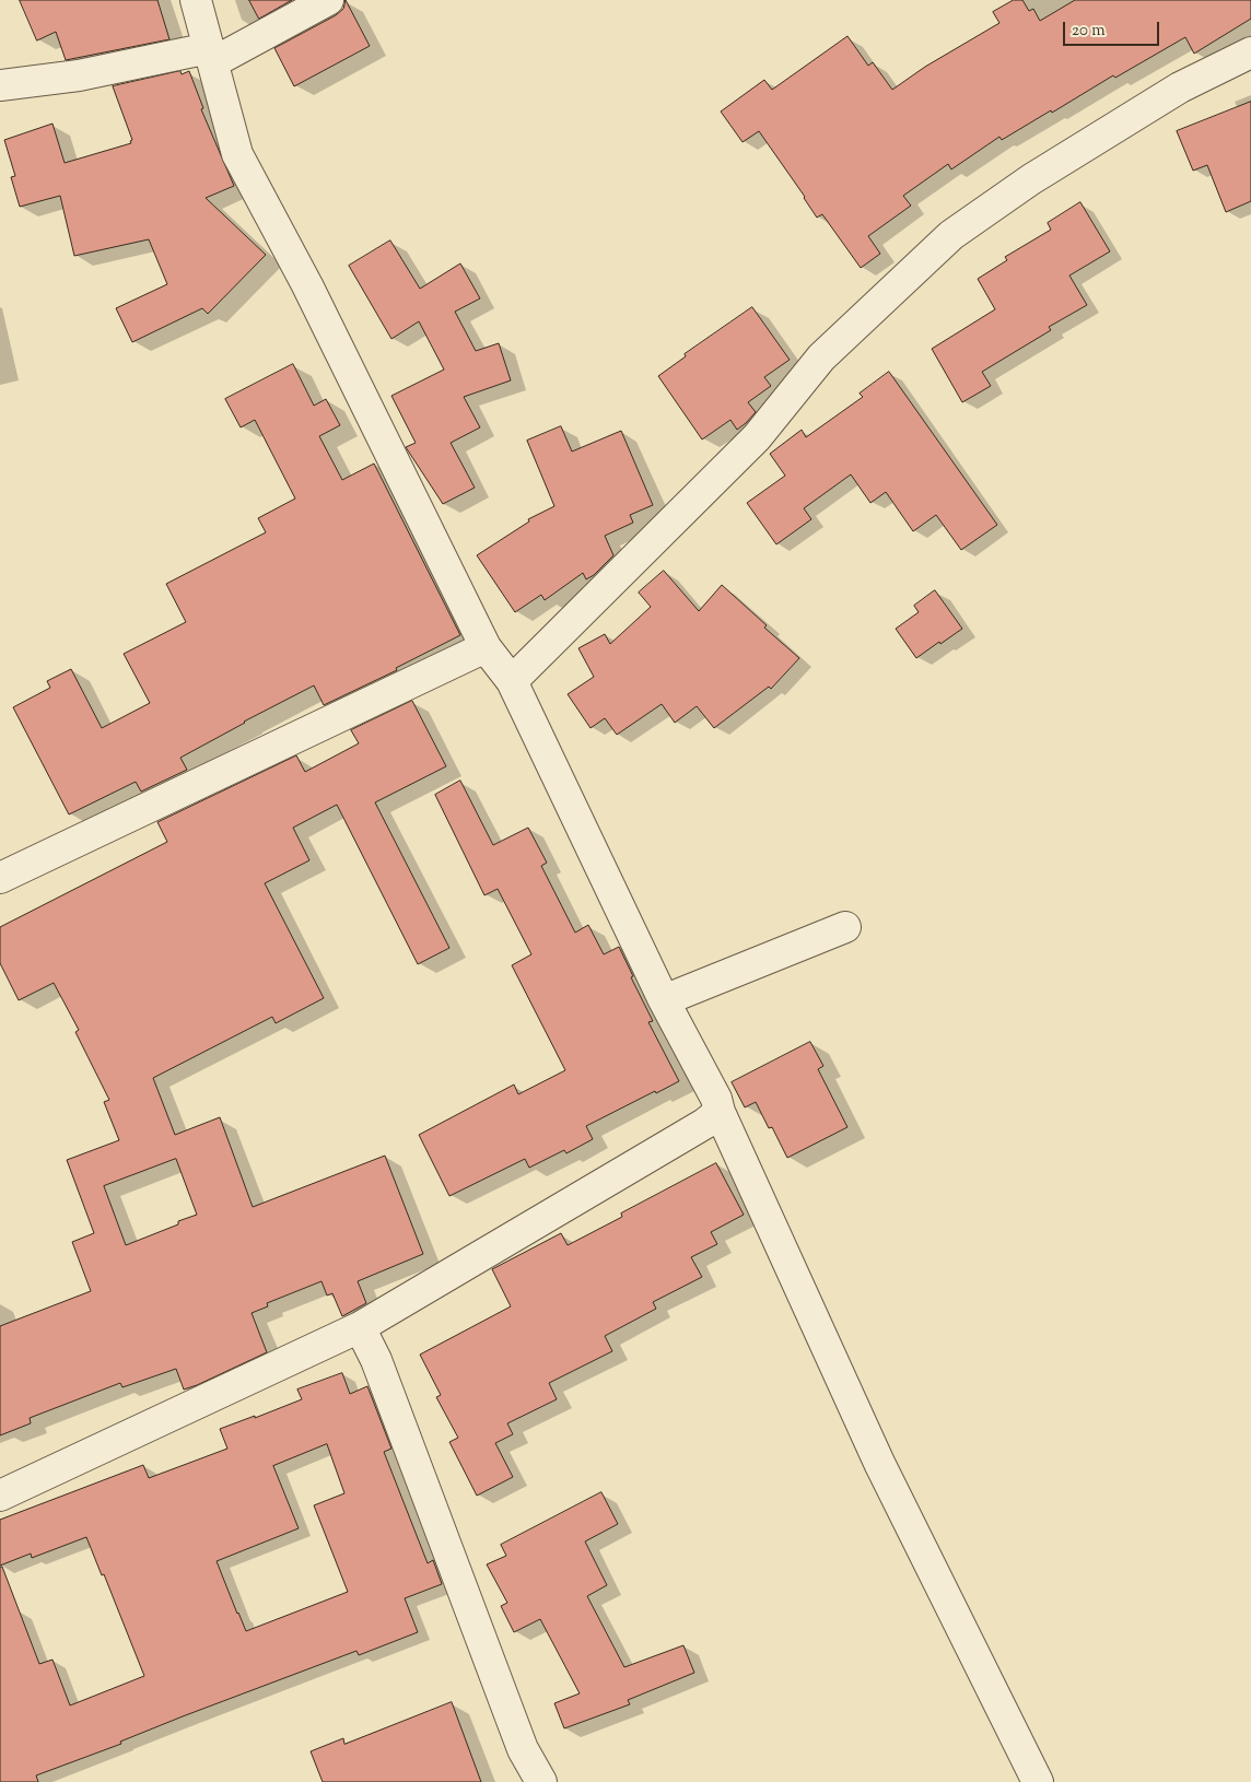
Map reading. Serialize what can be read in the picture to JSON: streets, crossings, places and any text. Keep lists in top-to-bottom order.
{
  "scale_bar": "20 m"
}
